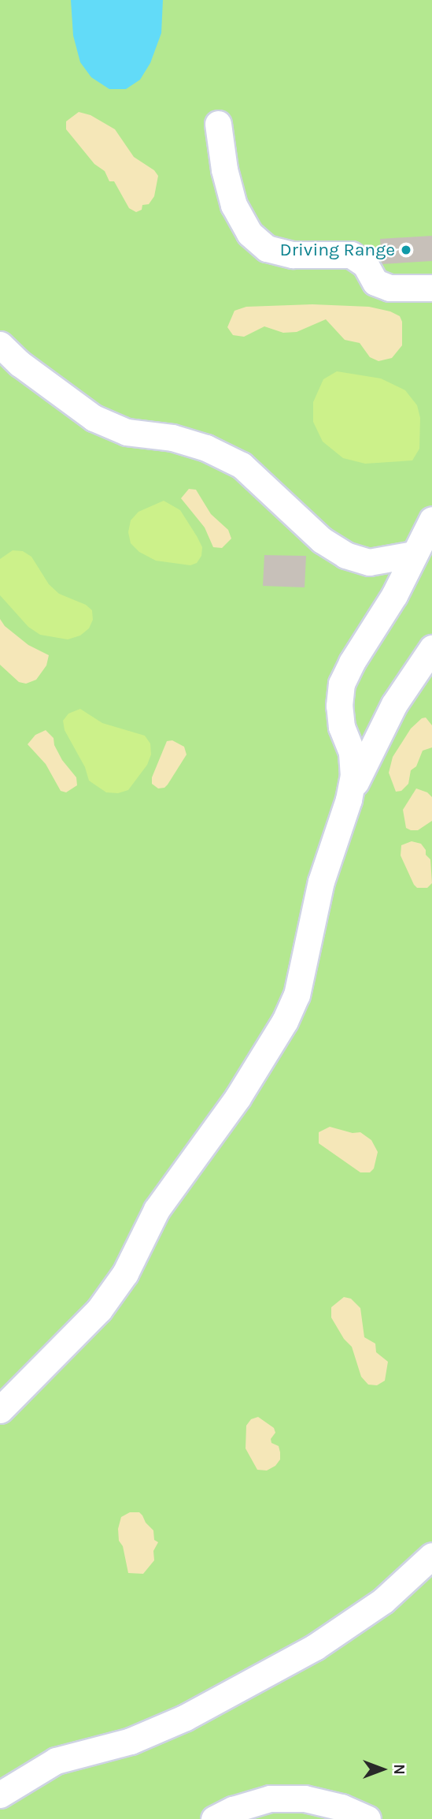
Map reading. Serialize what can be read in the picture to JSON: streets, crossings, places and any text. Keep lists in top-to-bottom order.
{
  "places": ["Driving Range"],
  "north": "right"
}
